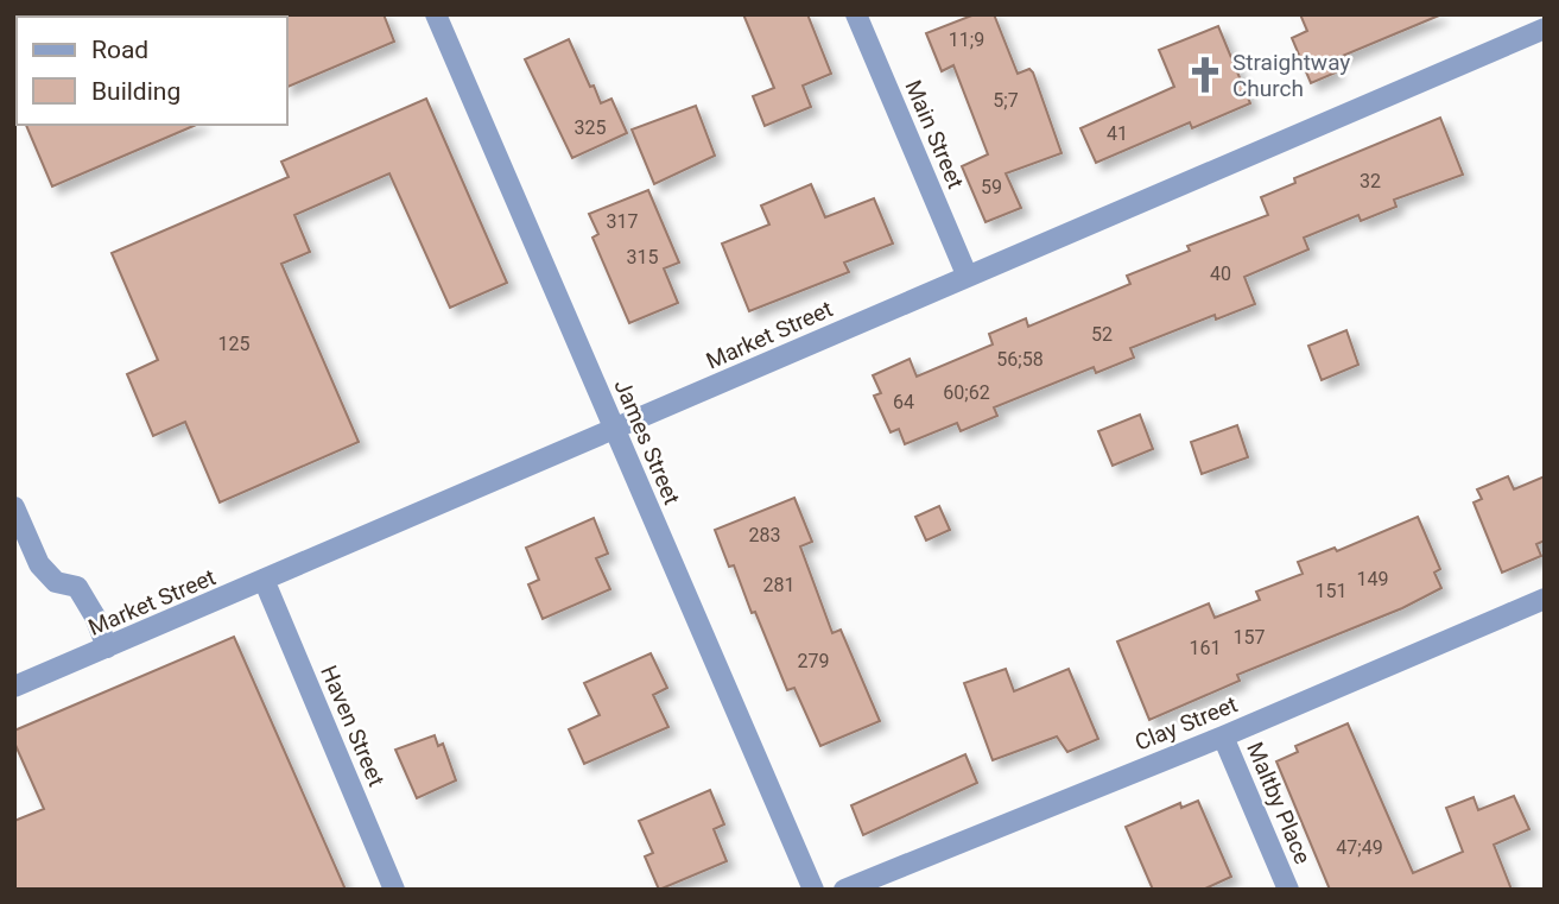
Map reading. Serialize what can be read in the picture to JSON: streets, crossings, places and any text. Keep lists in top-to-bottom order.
{
  "streets": {
    "street": [
      "Main Street",
      "Market Street",
      "James Street",
      "Clay Street",
      "Haven Street",
      "Maltby Place"
    ]
  },
  "crossings": [
    ["Main Street", "Market Street"],
    ["Market Street", "James Street"],
    ["Market Street", "Haven Street"],
    ["Clay Street", "Maltby Place"]
  ],
  "places": {
    "church": ["Straightway Church"]
  },
  "house_numbers": [
    "11;9",
    "5;7",
    "325",
    "41",
    "32",
    "59",
    "317",
    "315",
    "40",
    "52",
    "125",
    "56;58",
    "60;62",
    "64",
    "283",
    "149",
    "281",
    "151",
    "157",
    "161",
    "279",
    "47;49"
  ],
  "legend": ["Road", "Building"]
}
